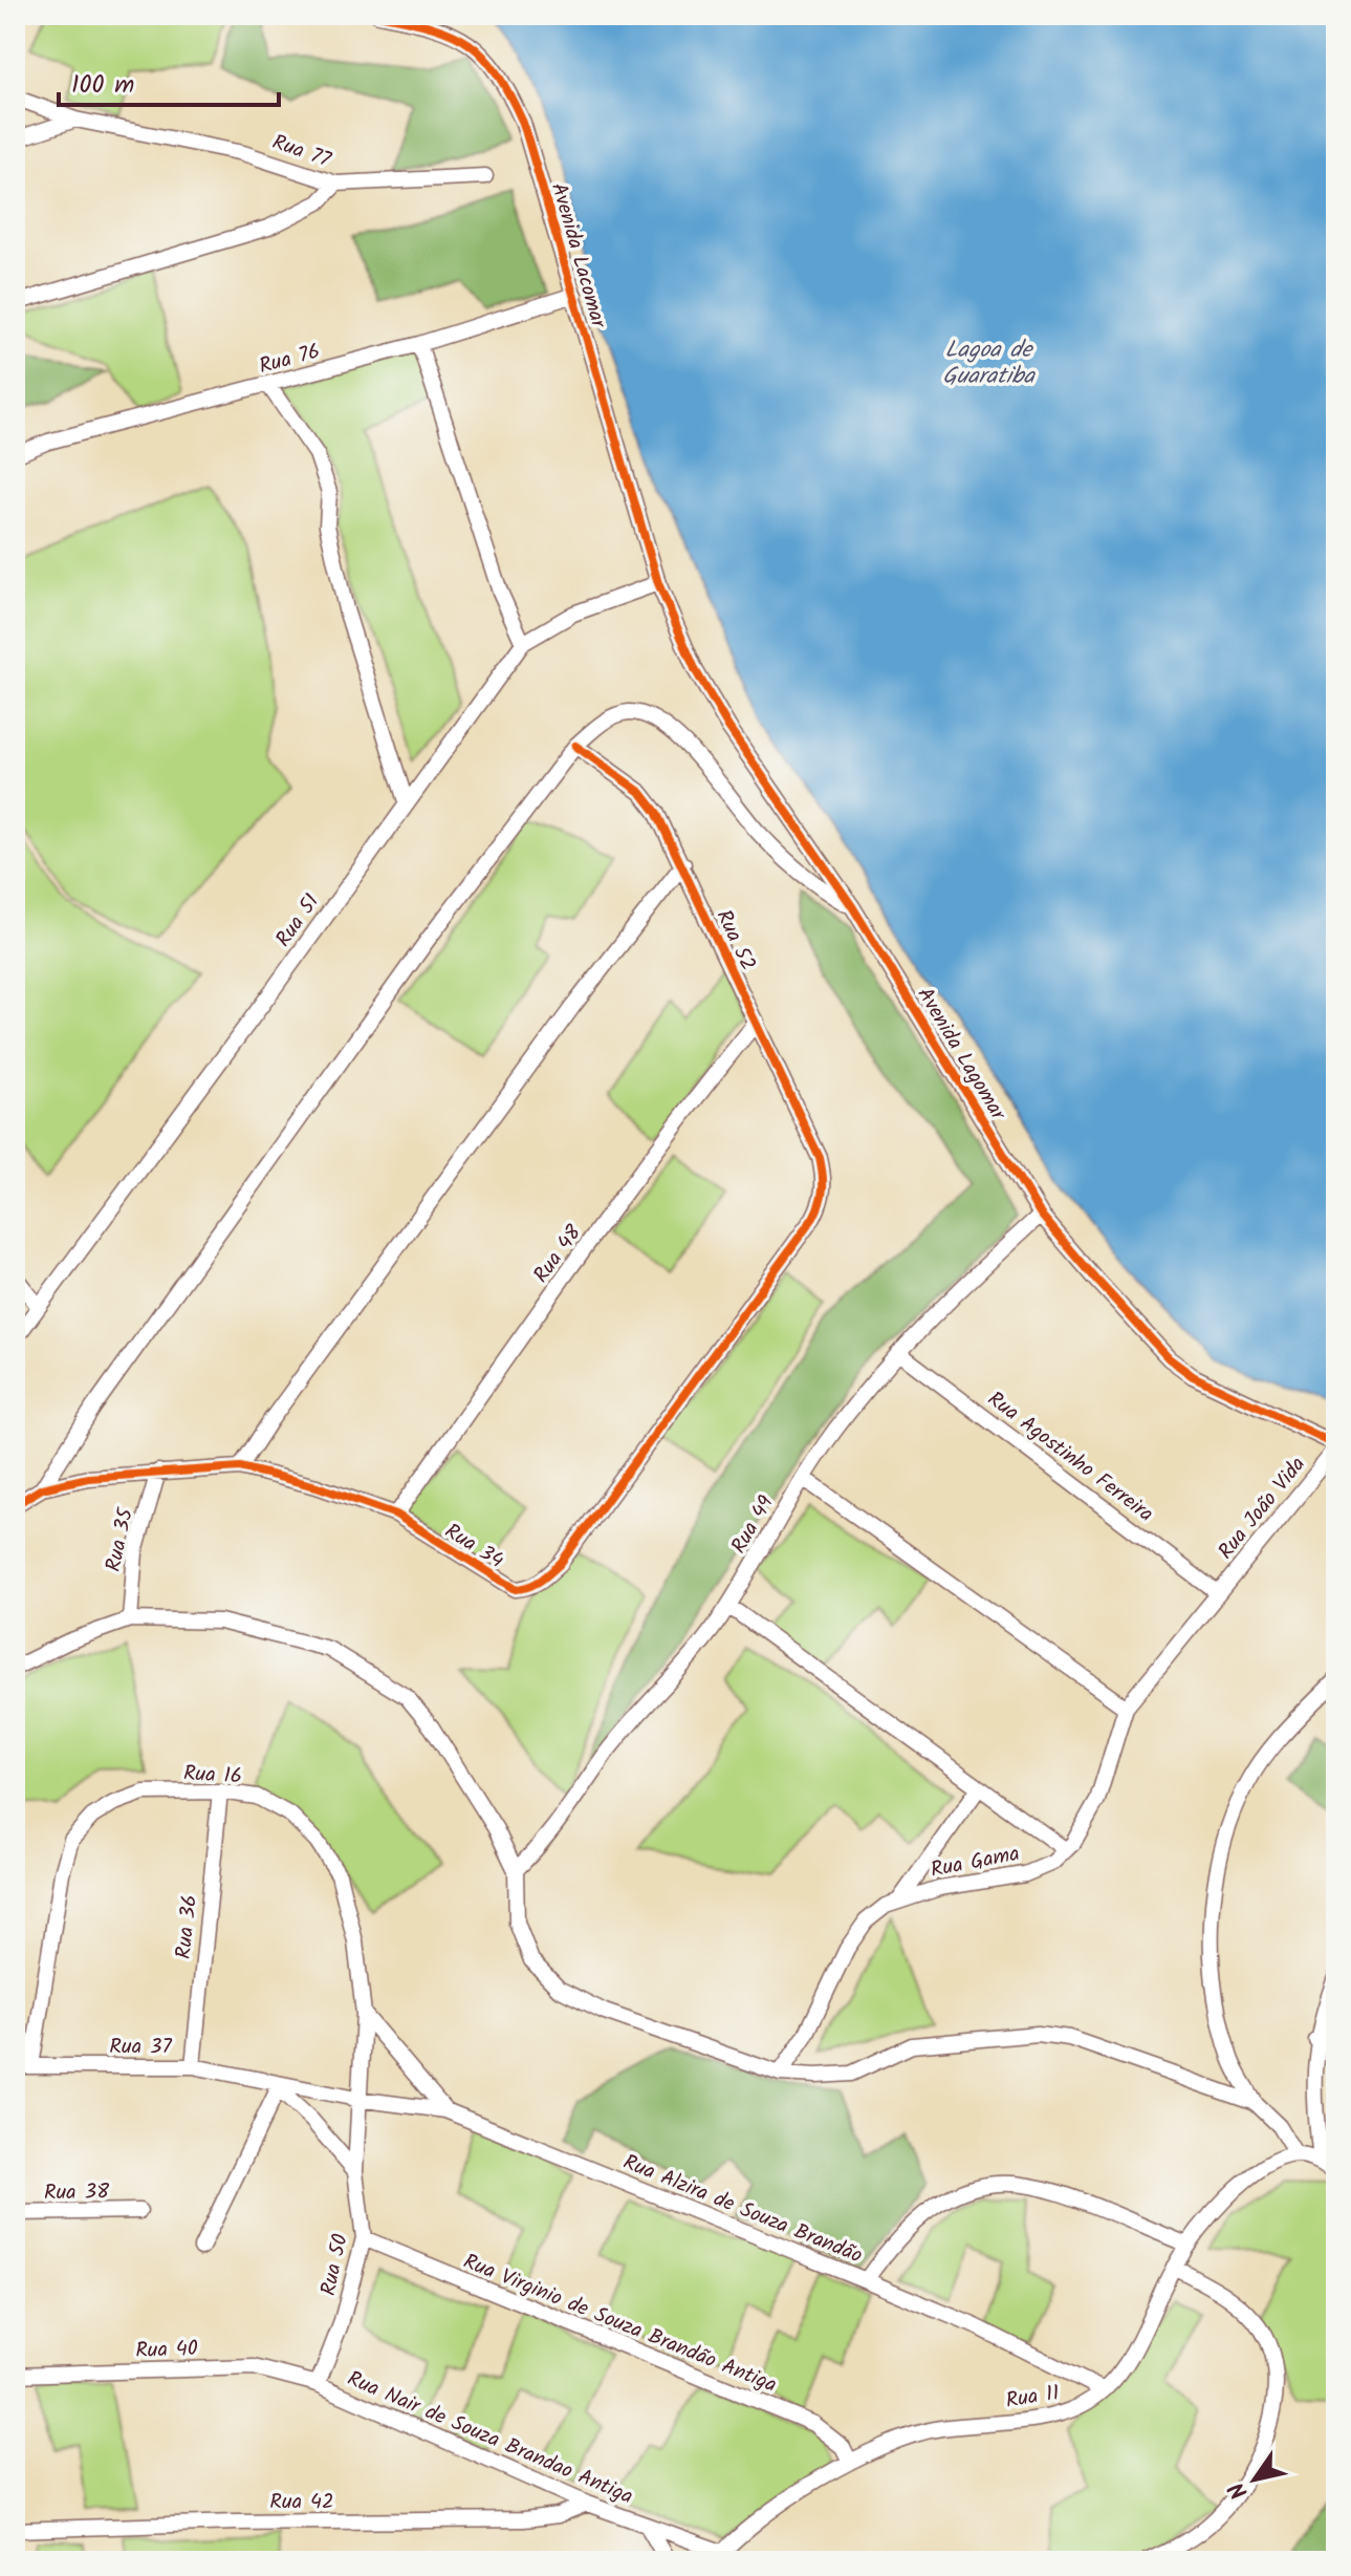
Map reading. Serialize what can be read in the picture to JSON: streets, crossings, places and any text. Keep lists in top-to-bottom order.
{
  "streets": {
    "street": [
      "Rua 77",
      "Avenida Lacomar",
      "Rua 76",
      "Rua 51",
      "Rua 52",
      "Avenida Lagomar",
      "Rua 48",
      "Rua Agostinho Ferreira",
      "Rua João Vida",
      "Rua 49",
      "Rua 35",
      "Rua 34",
      "Rua 16",
      "Rua Gama",
      "Rua 36",
      "Rua 37",
      "Rua 38",
      "Rua Alzira de Souza Brandão",
      "Rua 50",
      "Rua Virginio de Souza Brandão Antiga",
      "Rua 40",
      "Rua 11",
      "Rua Nair de Souza Brandao Antiga",
      "Rua 42"
    ]
  },
  "crossings": [
    ["Avenida Lacomar", "Rua 76"],
    ["Avenida Lacomar", "Rua 51"],
    ["Avenida Lacomar", "Avenida Lagomar"],
    ["Rua 51", "Avenida Lagomar"],
    ["Rua 52", "Rua 48"],
    ["Rua 52", "Rua 34"],
    ["Avenida Lagomar", "Rua João Vida"],
    ["Avenida Lagomar", "Rua 49"],
    ["Rua 48", "Rua 34"],
    ["Rua Agostinho Ferreira", "Rua João Vida"],
    ["Rua Agostinho Ferreira", "Rua 49"],
    ["Rua Agostinho Ferreira", "Rua Gama"],
    ["Rua João Vida", "Rua Gama"],
    ["Rua 35", "Rua 34"],
    ["Rua 16", "Rua 36"],
    ["Rua 16", "Rua 37"],
    ["Rua 16", "Rua Alzira de Souza Brandão"],
    ["Rua 16", "Rua 50"],
    ["Rua 36", "Rua 37"],
    ["Rua 37", "Rua Alzira de Souza Brandão"],
    ["Rua 37", "Rua 50"],
    ["Rua Alzira de Souza Brandão", "Rua 50"],
    ["Rua Alzira de Souza Brandão", "Rua 11"],
    ["Rua 50", "Rua Virginio de Souza Brandão Antiga"],
    ["Rua 50", "Rua 40"],
    ["Rua 50", "Rua Nair de Souza Brandao Antiga"],
    ["Rua Virginio de Souza Brandão Antiga", "Rua 11"],
    ["Rua 40", "Rua Nair de Souza Brandao Antiga"],
    ["Rua 11", "Rua Nair de Souza Brandao Antiga"],
    ["Rua Nair de Souza Brandao Antiga", "Rua 42"]
  ],
  "water": ["Lagoa de Guaratiba"],
  "scale_bar": "100 m",
  "north": "bottom left"
}
